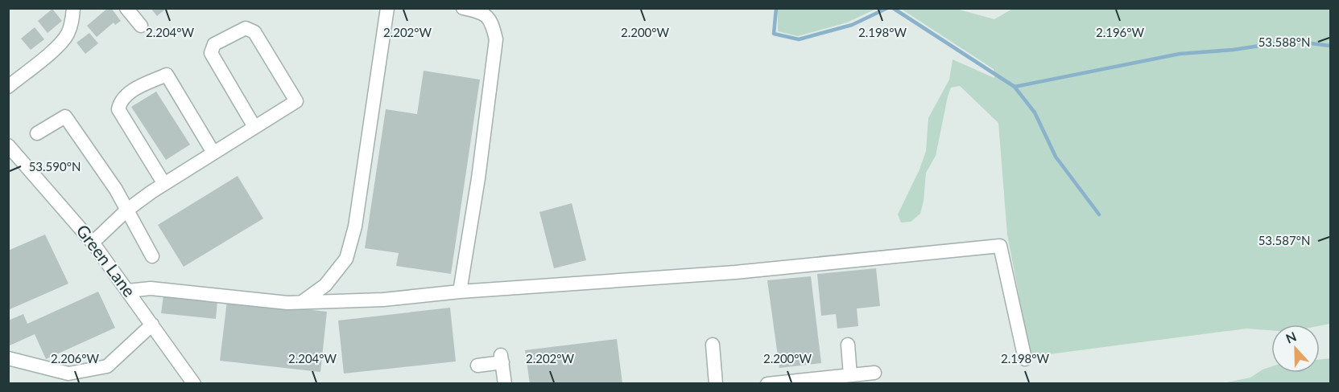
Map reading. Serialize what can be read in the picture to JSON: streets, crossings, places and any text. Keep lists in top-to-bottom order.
{
  "streets": {
    "street": ["Green Lane"]
  },
  "north": "top",
  "coordinates": [
    "2.204°W",
    "2.202°W",
    "2.200°W",
    "2.198°W",
    "2.196°W",
    "53.588°N",
    "53.590°N",
    "53.587°N",
    "2.206°W"
  ]
}
